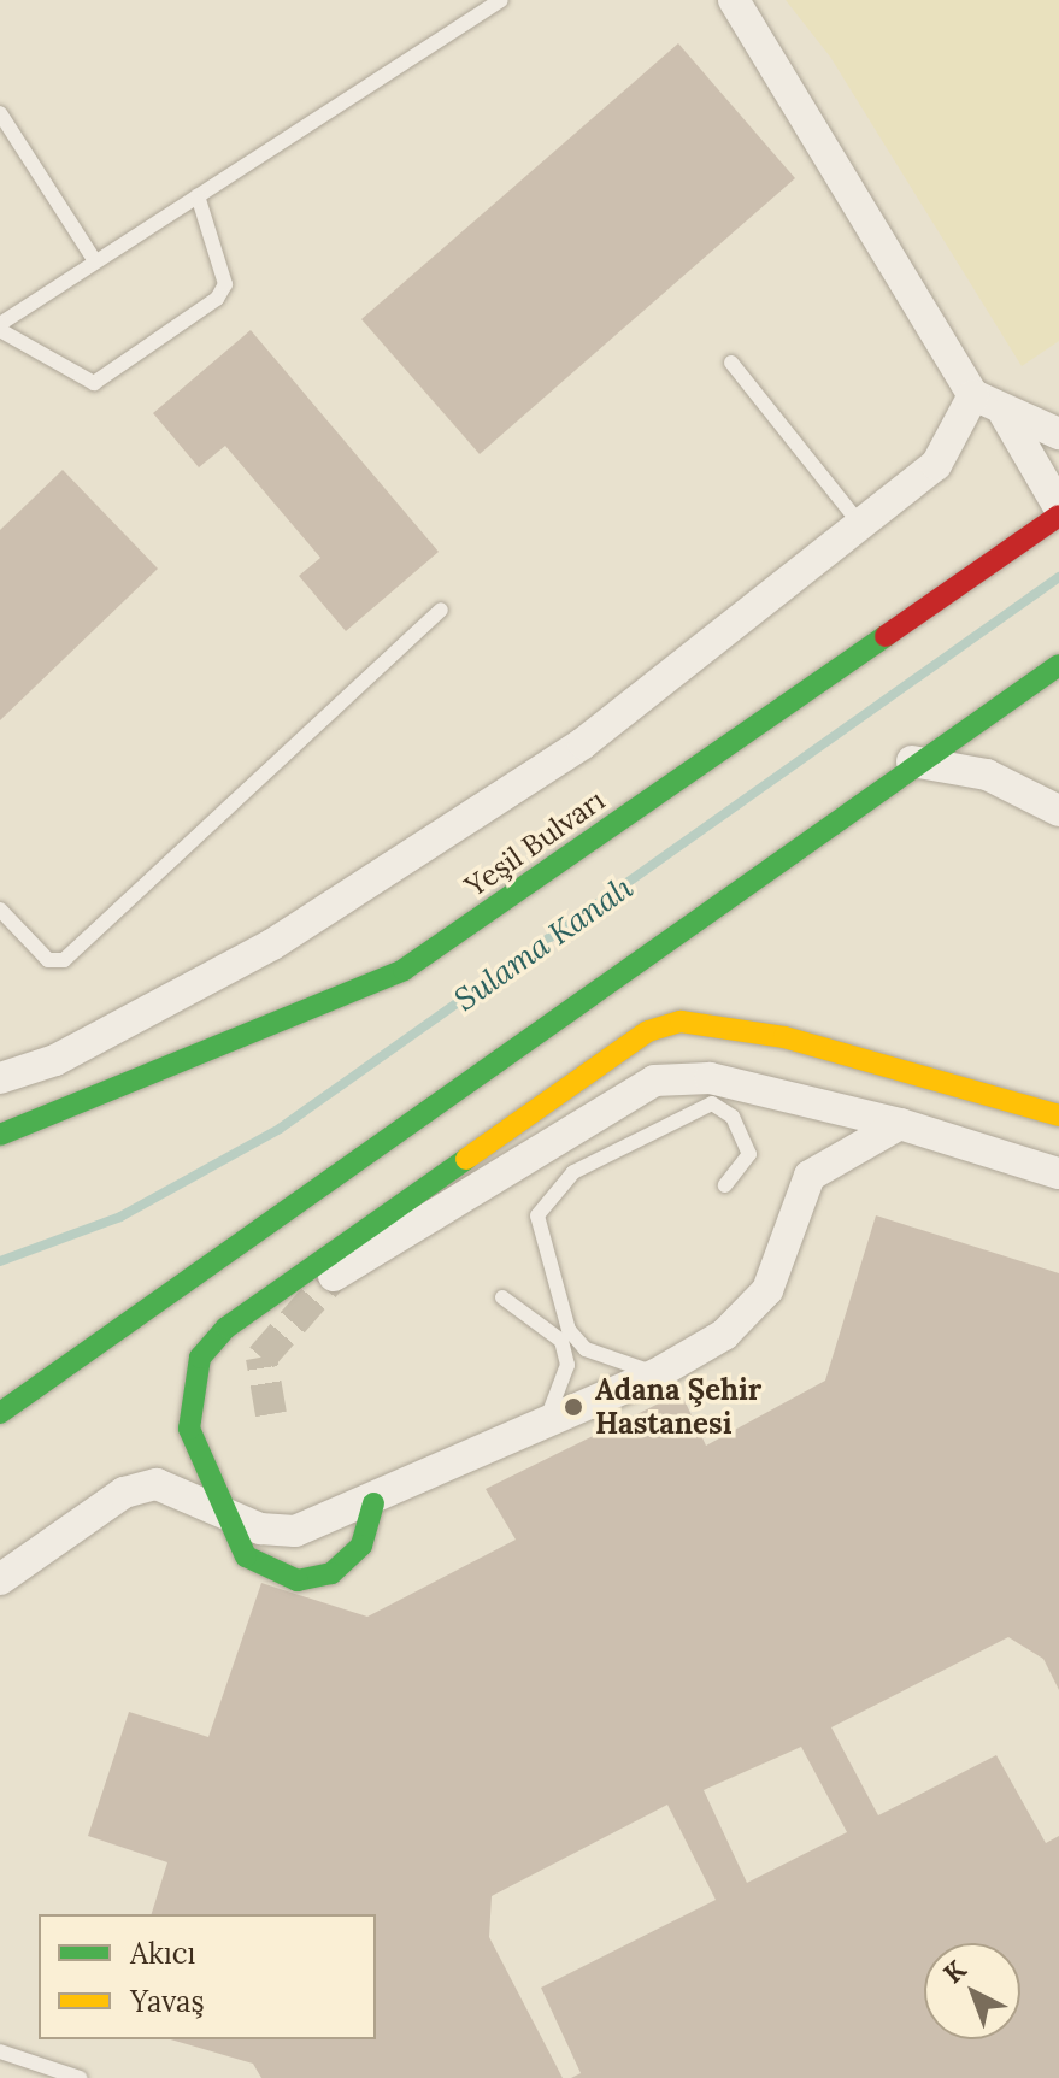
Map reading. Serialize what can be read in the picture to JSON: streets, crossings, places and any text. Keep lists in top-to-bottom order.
{
  "streets": {
    "main road": ["Yeşil Bulvarı"]
  },
  "water": ["Sulama Kanalı"],
  "places": ["Adana Şehir Hastanesi"],
  "legend": ["Akıcı", "Yavaş"],
  "north": "top left"
}
